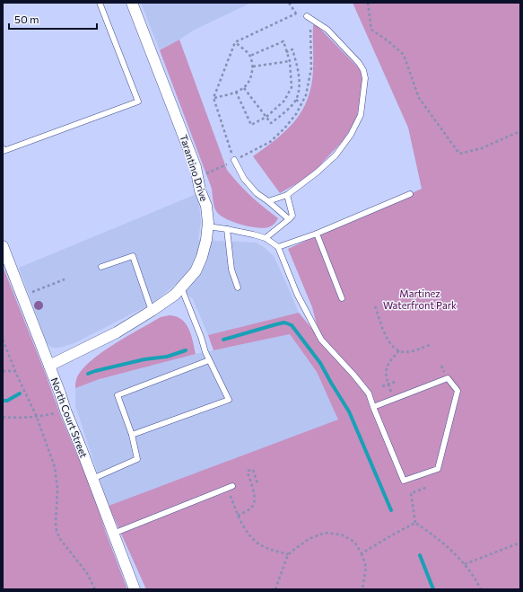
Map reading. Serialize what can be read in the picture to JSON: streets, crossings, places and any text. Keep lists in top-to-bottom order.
{
  "streets": {
    "street": ["Tarantino Drive", "North Court Street"]
  },
  "crossings": [
    ["Tarantino Drive", "North Court Street"]
  ],
  "parks": ["Martinez Waterfront Park"],
  "scale_bar": "50 m"
}
